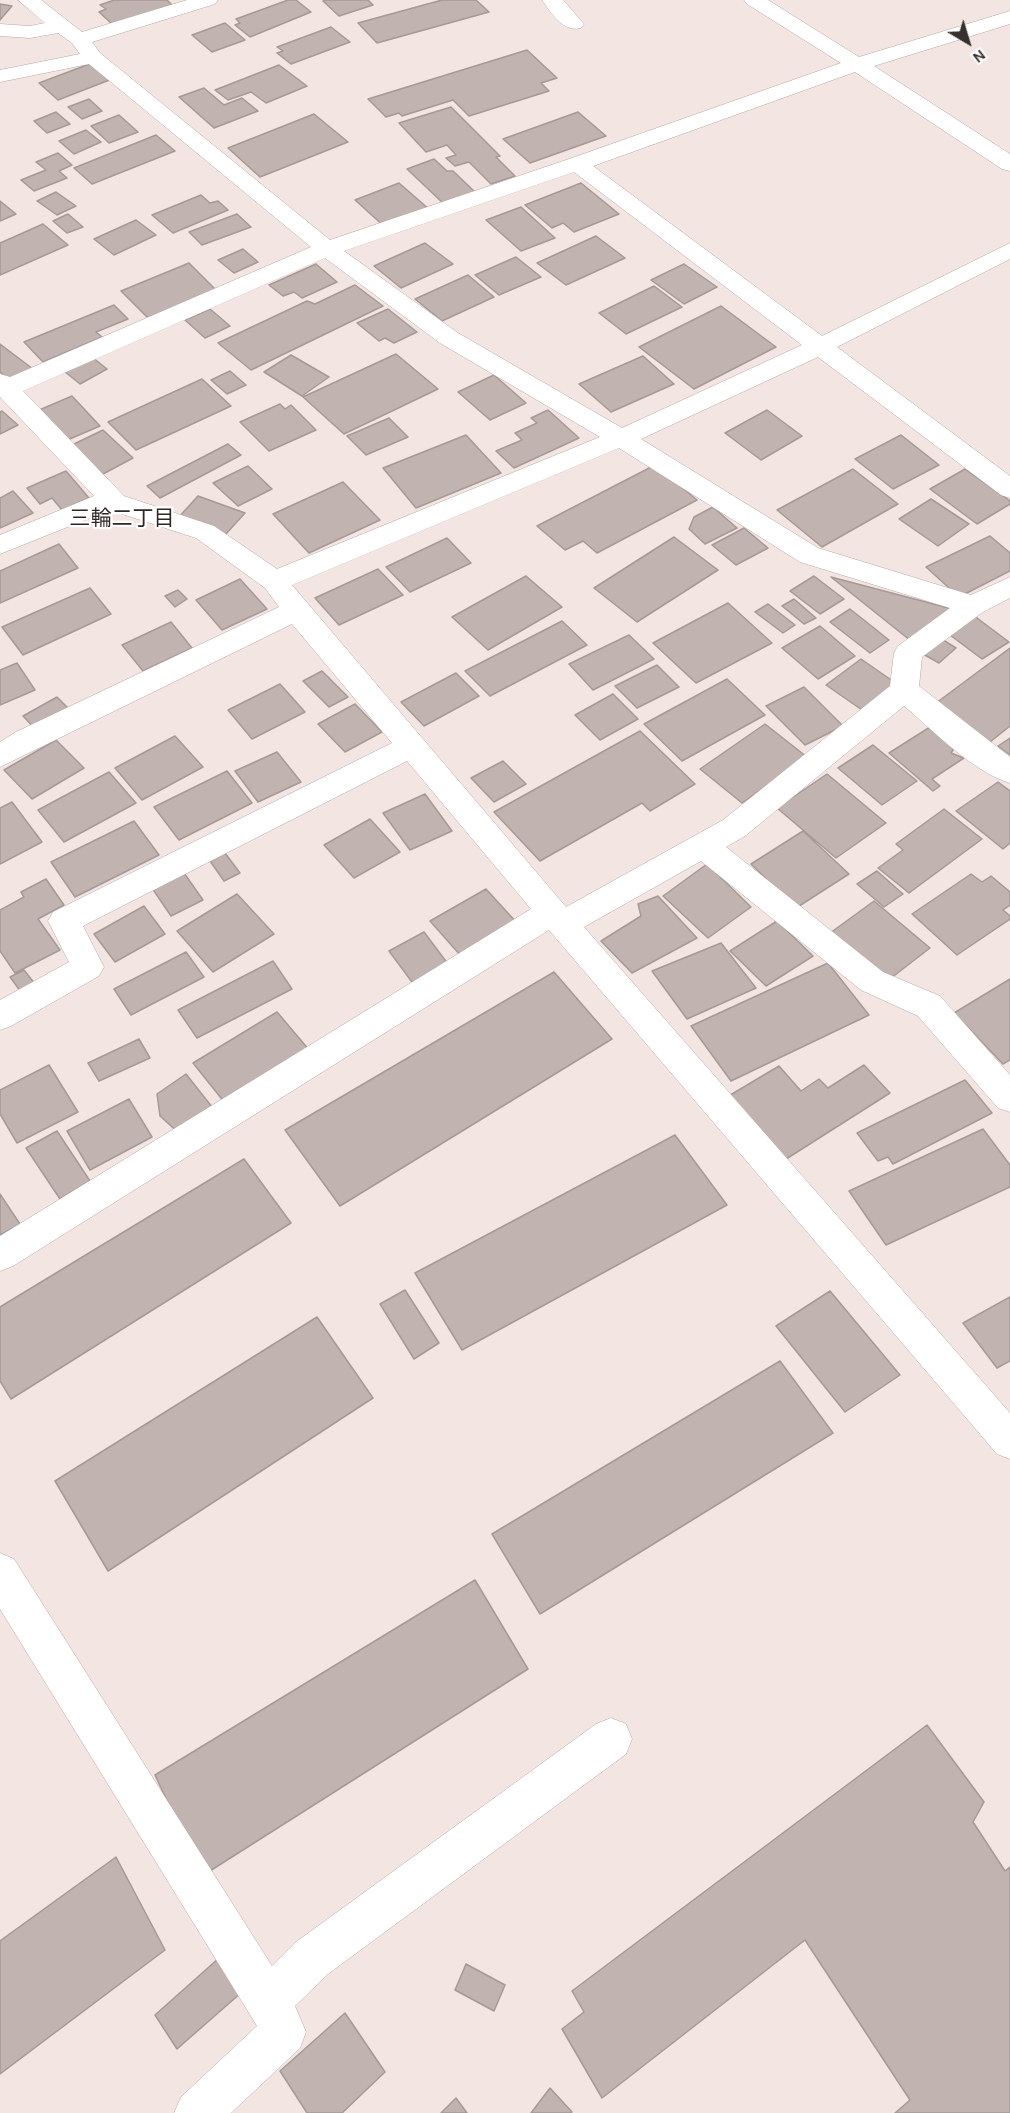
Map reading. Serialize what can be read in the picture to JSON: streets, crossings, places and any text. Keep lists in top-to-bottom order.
{
  "districts": ["三輪二丁目"],
  "north": "bottom right"
}
